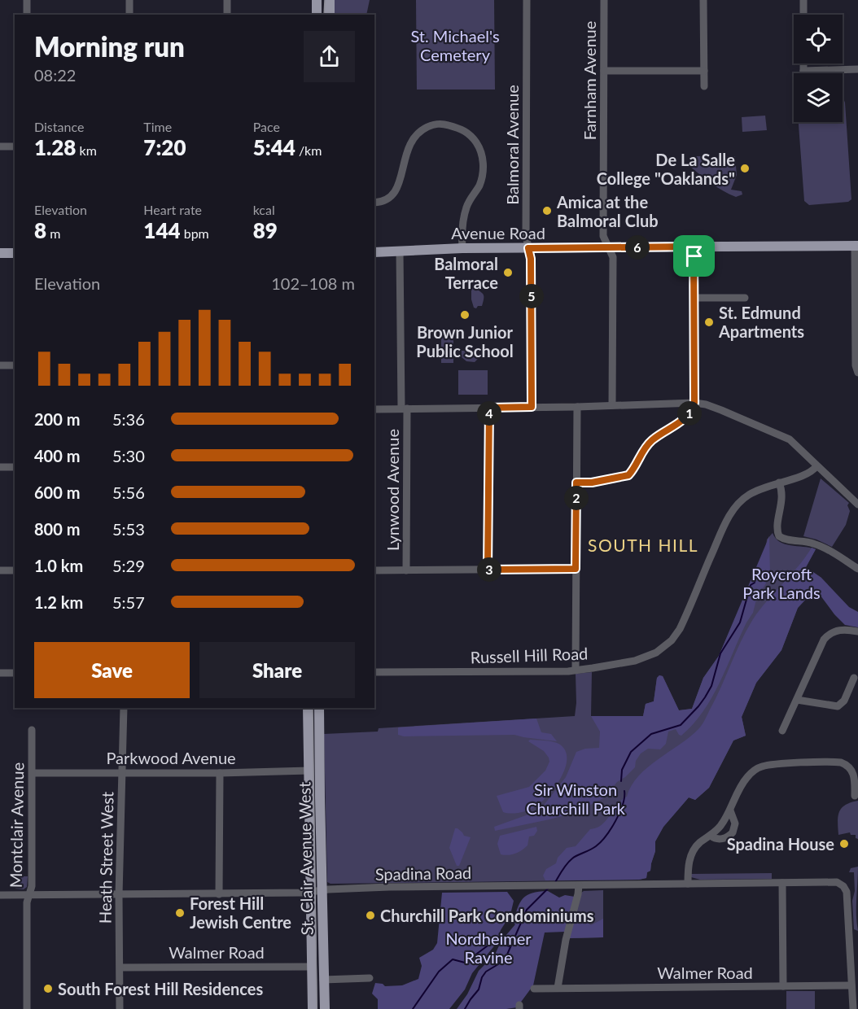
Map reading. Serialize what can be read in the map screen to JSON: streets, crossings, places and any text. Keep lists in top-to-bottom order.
{
  "streets": {
    "main road": ["Avenue Road", "St. Clair Avenue West"],
    "street": [
      "Farnham Avenue",
      "Balmoral Avenue",
      "Lynwood Avenue",
      "Russell Hill Road",
      "Parkwood Avenue",
      "Montclair Avenue",
      "Heath Street West",
      "Spadina Road",
      "Walmer Road"
    ]
  },
  "crossings": [
    ["Farnham Avenue", "Avenue Road"],
    ["Balmoral Avenue", "Avenue Road"],
    ["Avenue Road", "Lynwood Avenue"],
    ["Parkwood Avenue", "Montclair Avenue"],
    ["Parkwood Avenue", "Heath Street West"],
    ["Parkwood Avenue", "St. Clair Avenue West"],
    ["Montclair Avenue", "Spadina Road"],
    ["Heath Street West", "Spadina Road"],
    ["Heath Street West", "Walmer Road"],
    ["St. Clair Avenue West", "Spadina Road"],
    ["St. Clair Avenue West", "Walmer Road"],
    ["Spadina Road", "Walmer Road"]
  ],
  "districts": ["SOUTH HILL"],
  "parks": [
    "St. Michael's Cemetery",
    "Roycroft Park Lands",
    "Sir Winston Churchill Park",
    "Nordheimer Ravine"
  ],
  "places": [
    "De La Salle College \"Oaklands\"",
    "Amica at the Balmoral Club",
    "Balmoral Terrace",
    "Brown Junior Public School",
    "St. Edmund Apartments",
    "Spadina House",
    "Forest Hill Jewish Centre",
    "Churchill Park Condominiums",
    "South Forest Hill Residences"
  ],
  "page": {
    "heading": ["Morning run", "08:22"],
    "stats": [
      ["Distance", "1.28 km"],
      ["Time", "7:20"],
      ["Pace", "5:44 /km"],
      ["Elevation", "8 m"],
      ["Heart rate", "144 bpm"],
      ["kcal", "89"]
    ],
    "pins": [
      "6",
      "5",
      "1",
      "4",
      "2",
      "3"
    ],
    "chart": ["Elevation", "102–108 m"],
    "list": [
      {
        "name": "200 m",
        "note": "5:36"
      },
      {
        "name": "400 m",
        "note": "5:30"
      },
      {
        "name": "600 m",
        "note": "5:56"
      },
      {
        "name": "800 m",
        "note": "5:53"
      },
      {
        "name": "1.0 km",
        "note": "5:29"
      },
      {
        "name": "1.2 km",
        "note": "5:57"
      }
    ],
    "buttons": ["Save", "Share"]
  }
}
